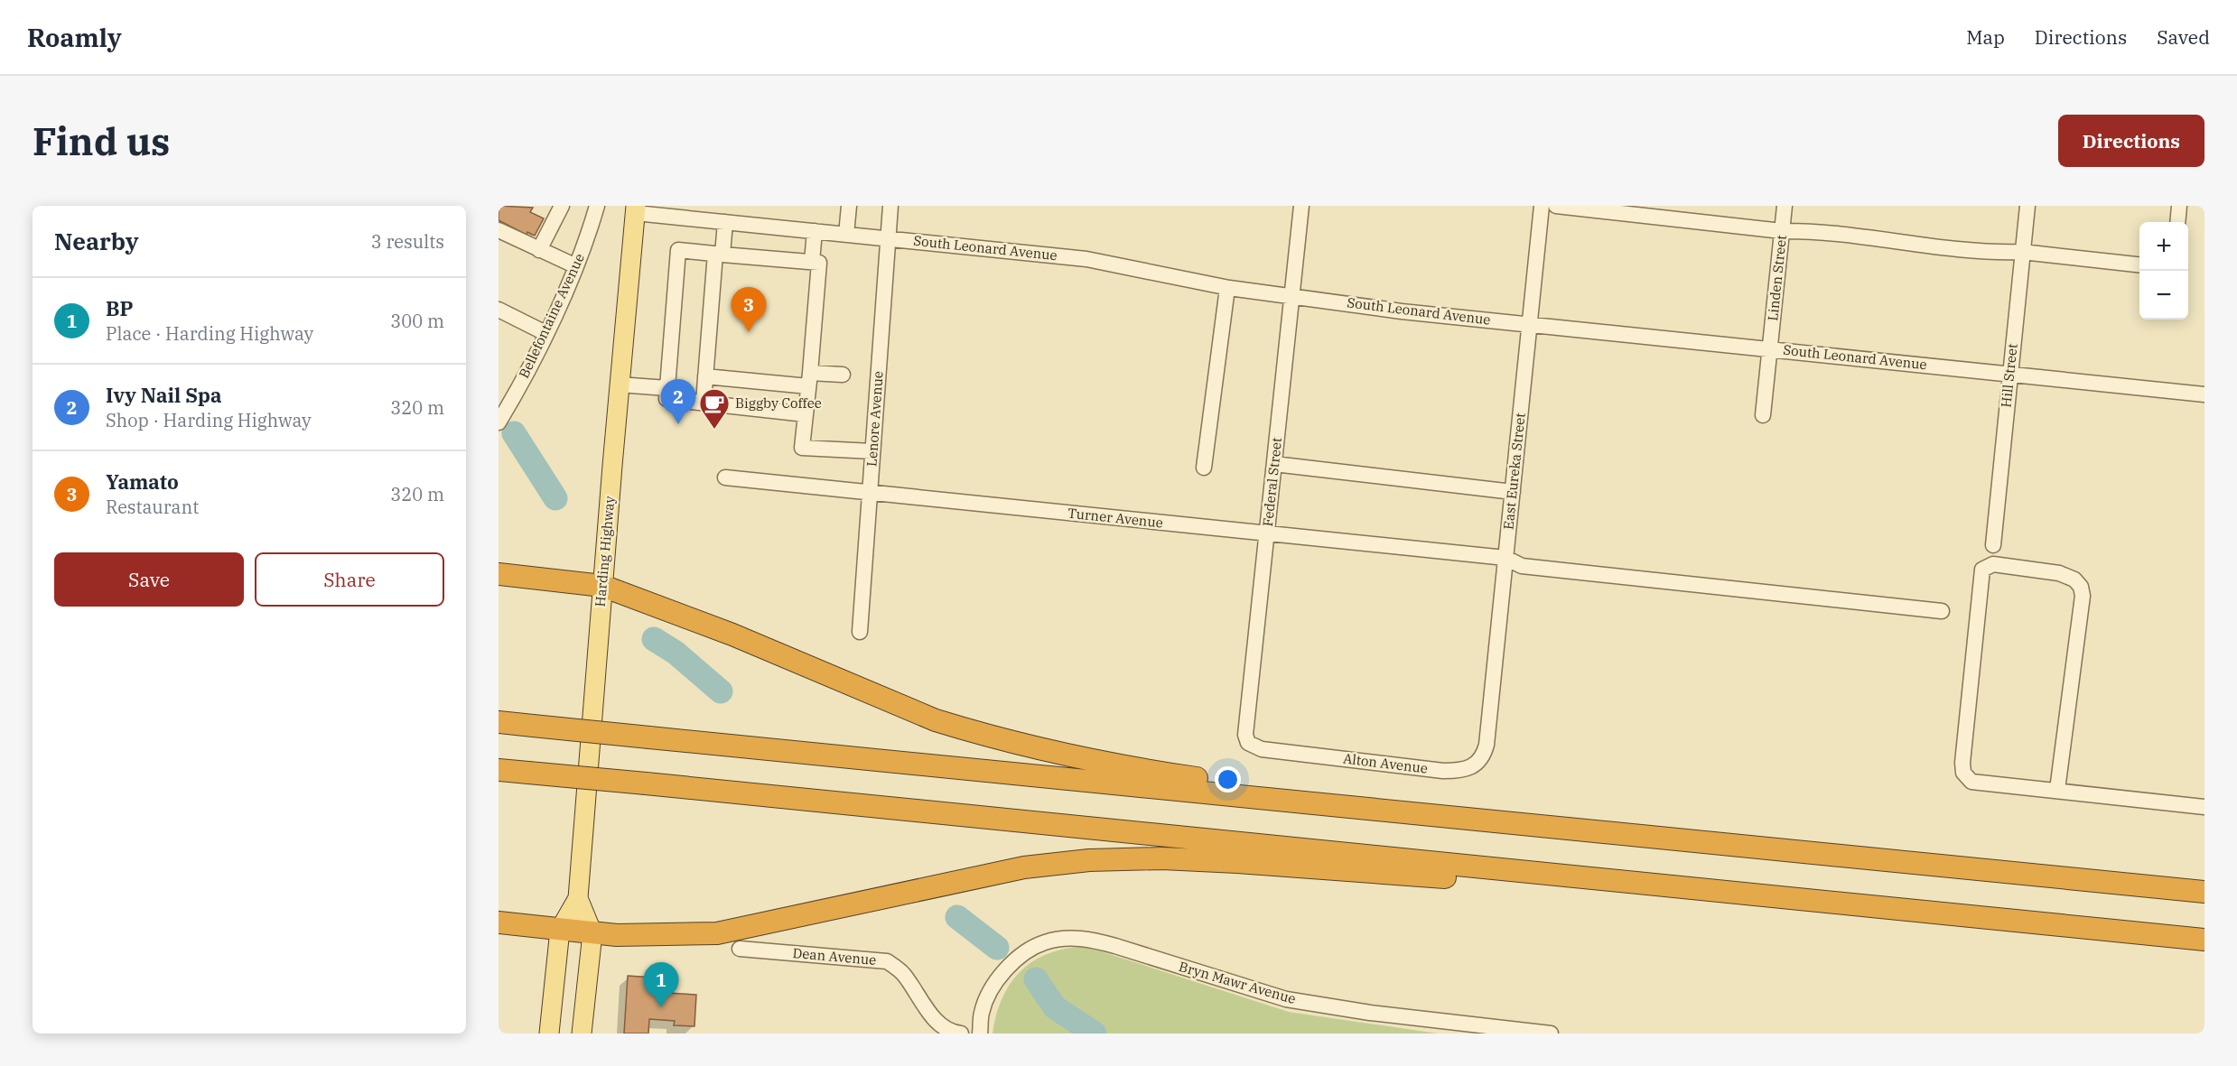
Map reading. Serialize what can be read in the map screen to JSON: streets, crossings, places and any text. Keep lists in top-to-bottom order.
{
  "streets": {
    "main road": ["Harding Highway"],
    "street": [
      "South Leonard Avenue",
      "Linden Street",
      "Bellefontaine Avenue",
      "Hill Street",
      "Lenore Avenue",
      "East Eureka Street",
      "Federal Street",
      "Turner Avenue",
      "Alton Avenue",
      "Dean Avenue",
      "Bryn Mawr Avenue"
    ]
  },
  "crossings": [
    ["South Leonard Avenue", "Linden Street"],
    ["South Leonard Avenue", "Hill Street"],
    ["South Leonard Avenue", "Lenore Avenue"],
    ["South Leonard Avenue", "East Eureka Street"],
    ["South Leonard Avenue", "Federal Street"],
    ["South Leonard Avenue", "Harding Highway"],
    ["Lenore Avenue", "Turner Avenue"],
    ["East Eureka Street", "Turner Avenue"],
    ["East Eureka Street", "Alton Avenue"],
    ["Federal Street", "Turner Avenue"],
    ["Federal Street", "Alton Avenue"]
  ],
  "places": {
    "cafe": ["Biggby Coffee"]
  },
  "page": {
    "header": "Roamly",
    "nav": ["Map", "Directions", "Saved"],
    "buttons": [
      "Directions",
      ["Save", "Share"]
    ],
    "title": "Find us",
    "heading": ["Nearby", "3 results"],
    "map_buttons": ["+", "−"],
    "list": [
      {
        "mark": "1",
        "name": "BP",
        "note": "Place · Harding Highway",
        "value": "300 m"
      },
      {
        "mark": "2",
        "name": "Ivy Nail Spa",
        "note": "Shop · Harding Highway",
        "value": "320 m"
      },
      {
        "mark": "3",
        "name": "Yamato",
        "note": "Restaurant",
        "value": "320 m"
      }
    ],
    "pins": ["3", "2", "1"]
  }
}
